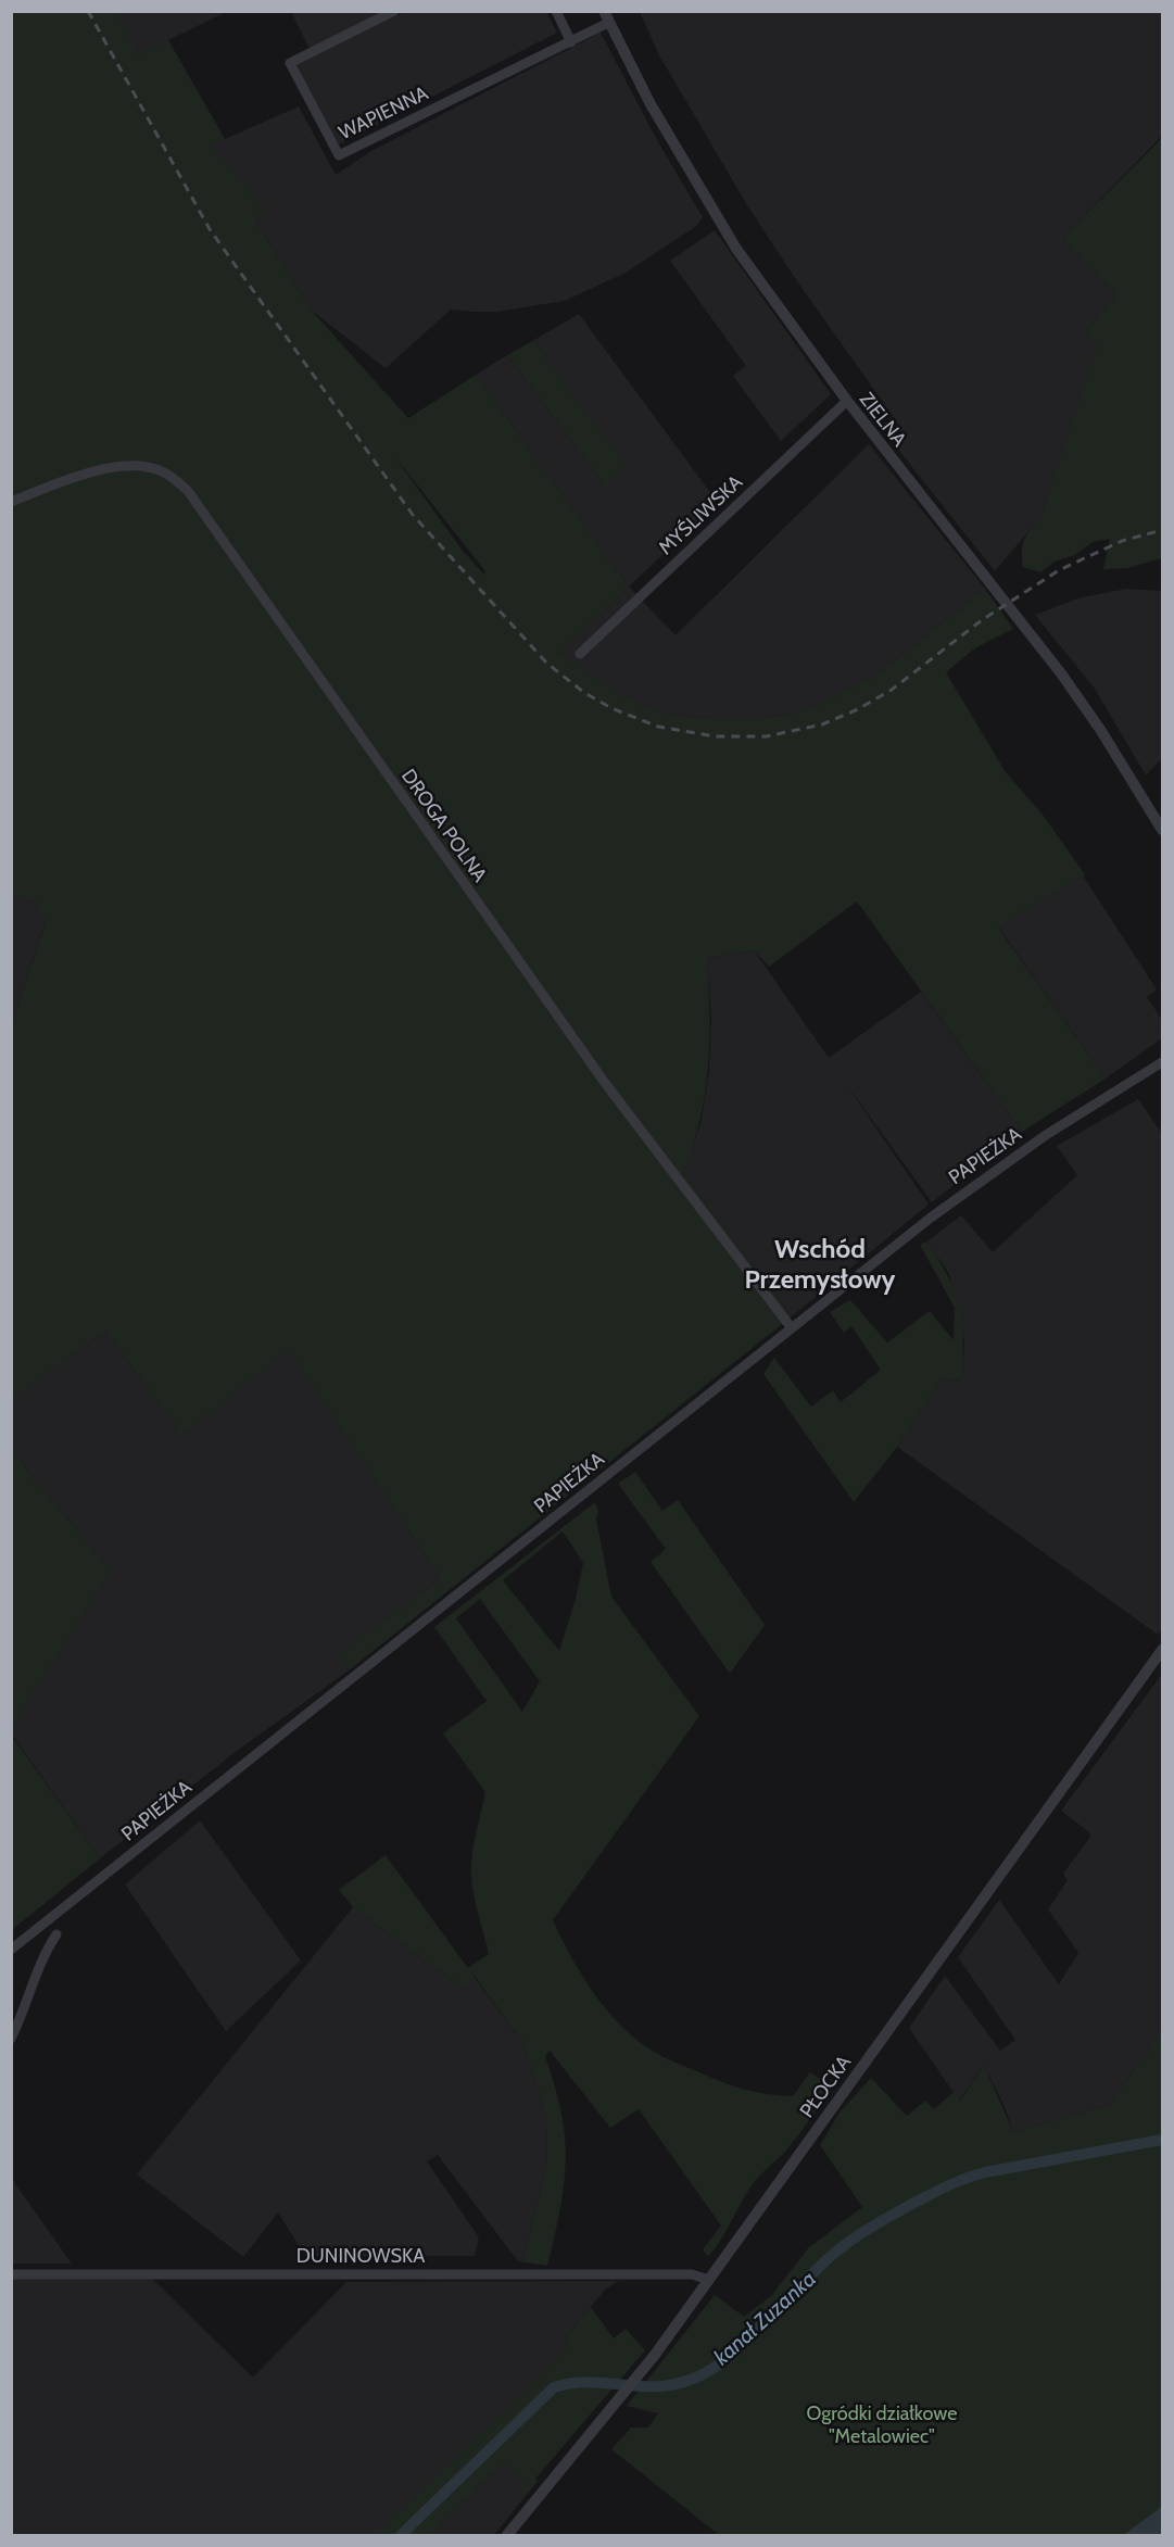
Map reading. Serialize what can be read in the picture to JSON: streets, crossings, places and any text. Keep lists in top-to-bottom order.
{
  "streets": {
    "street": [
      "WAPIENNA",
      "ZIELNA",
      "MYŚLIWSKA",
      "DROGA POLNA",
      "PAPIEŻKA",
      "PŁOCKA",
      "DUNINOWSKA"
    ]
  },
  "crossings": [
    ["WAPIENNA", "ZIELNA"],
    ["ZIELNA", "MYŚLIWSKA"],
    ["DROGA POLNA", "PAPIEŻKA"],
    ["PŁOCKA", "DUNINOWSKA"]
  ],
  "districts": ["Wschód Przemysłowy"],
  "water": ["kanał Zuzanka"],
  "parks": ["Ogródki działkowe \"Metalowiec\""]
}
